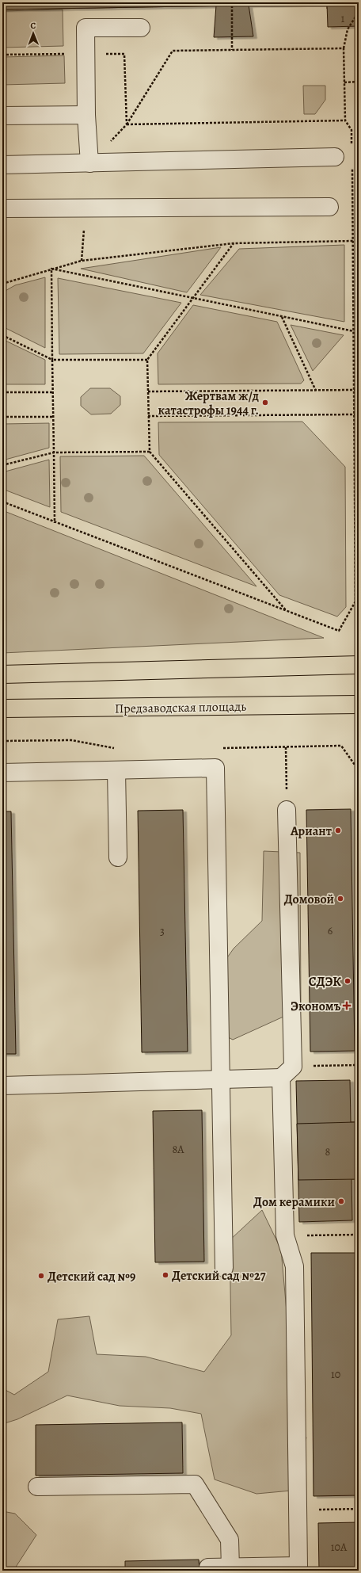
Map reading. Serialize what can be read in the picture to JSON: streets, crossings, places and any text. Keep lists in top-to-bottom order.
{
  "streets": {
    "main road": ["Предзаводская площадь"]
  },
  "places": {
    "other": [
      "Жертвам ж/д катастрофы 1944 г.",
      "Ариант",
      "Домовой",
      "СДЭК",
      "Дом керамики",
      "Детский сад №27",
      "Детский сад №9"
    ],
    "health": ["Экономъ"]
  },
  "house_numbers": [
    "1",
    "6",
    "3",
    "8А",
    "8",
    "10",
    "10А"
  ],
  "north": "top"
}
